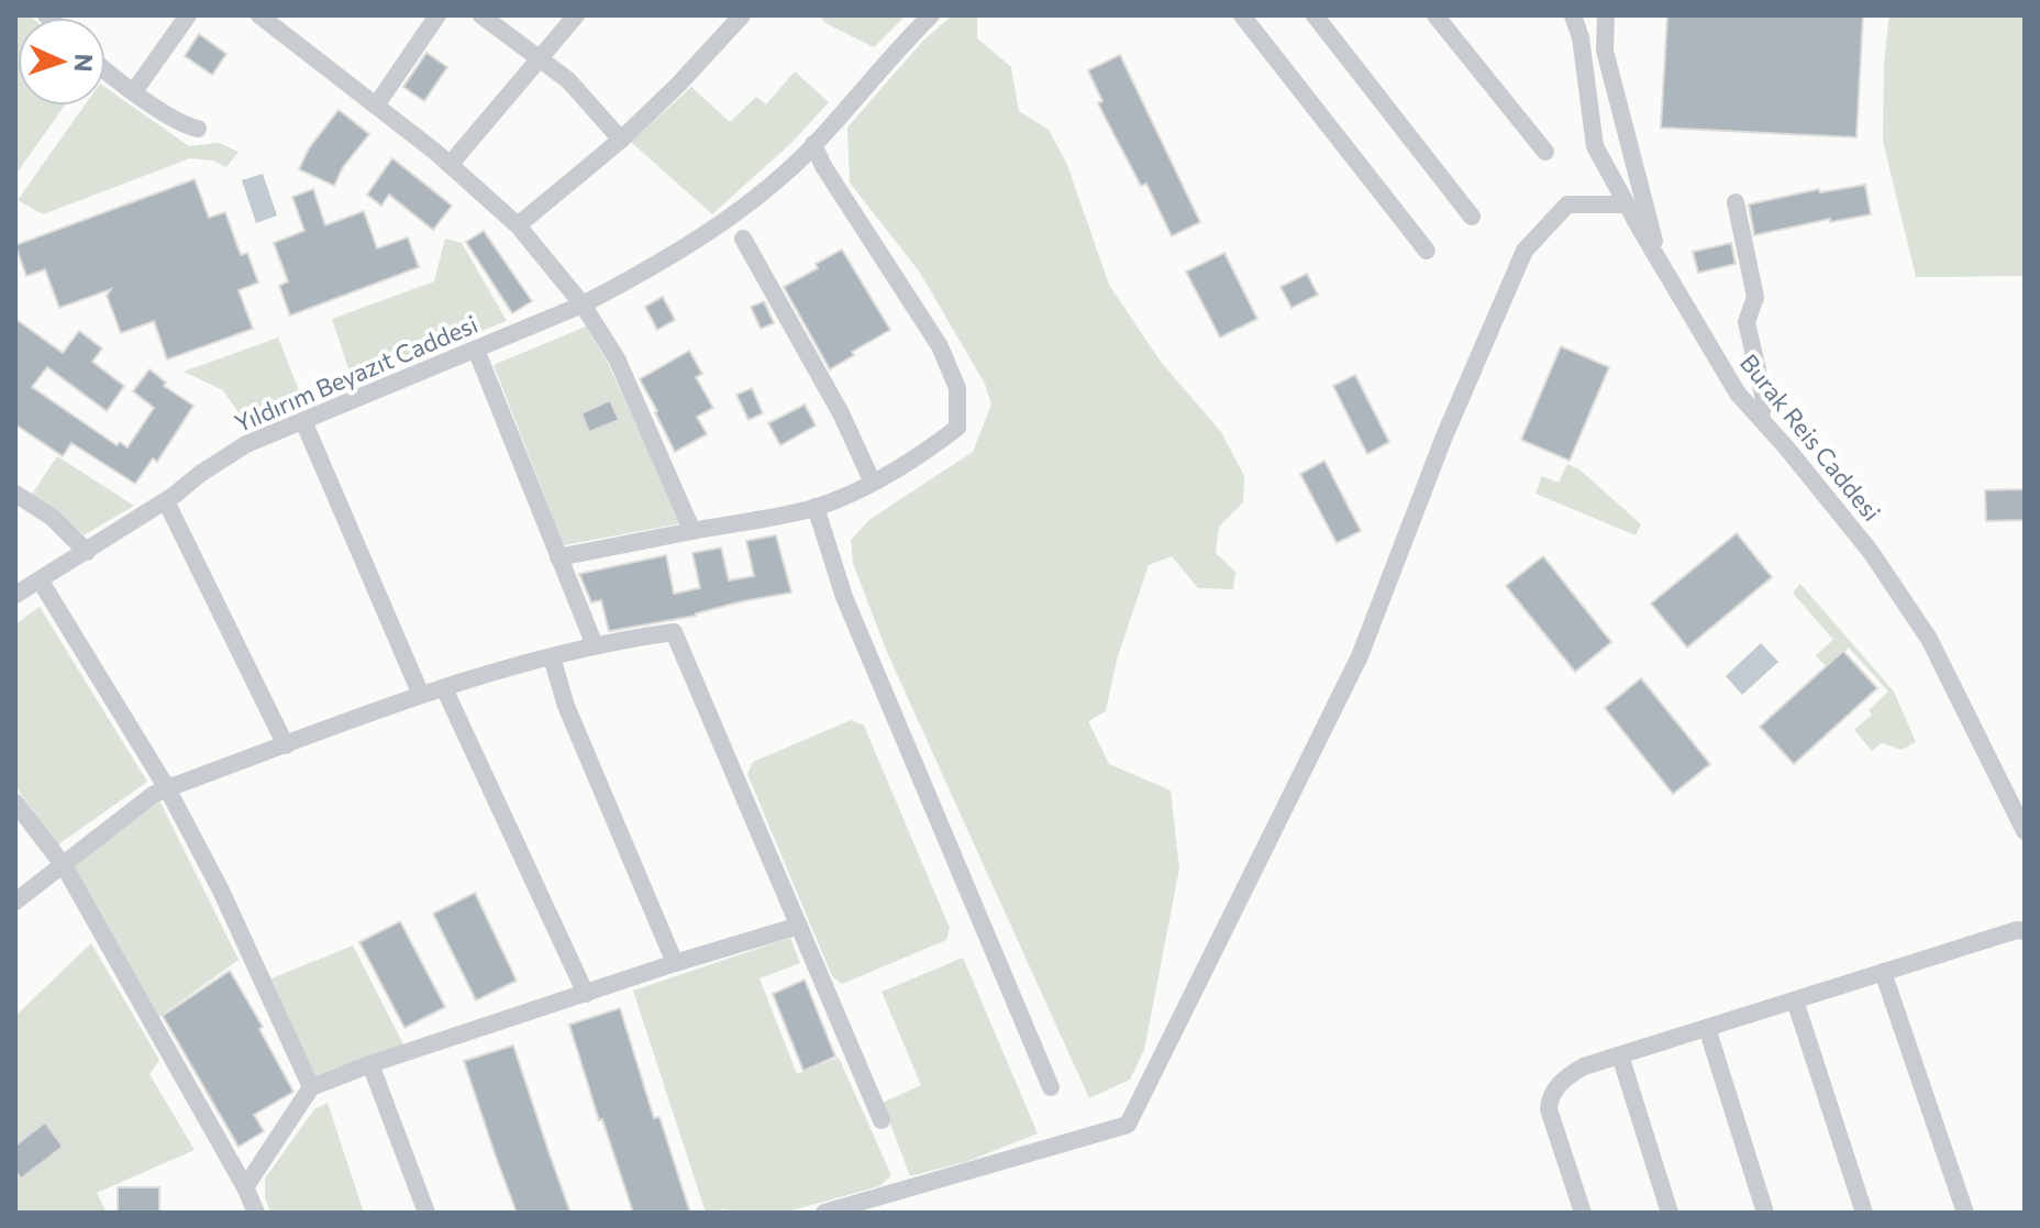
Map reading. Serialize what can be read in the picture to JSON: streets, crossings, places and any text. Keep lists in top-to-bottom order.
{
  "streets": {
    "street": ["Yıldırım Beyazıt Caddesi", "Burak Reis Caddesi"]
  },
  "north": "right"
}
